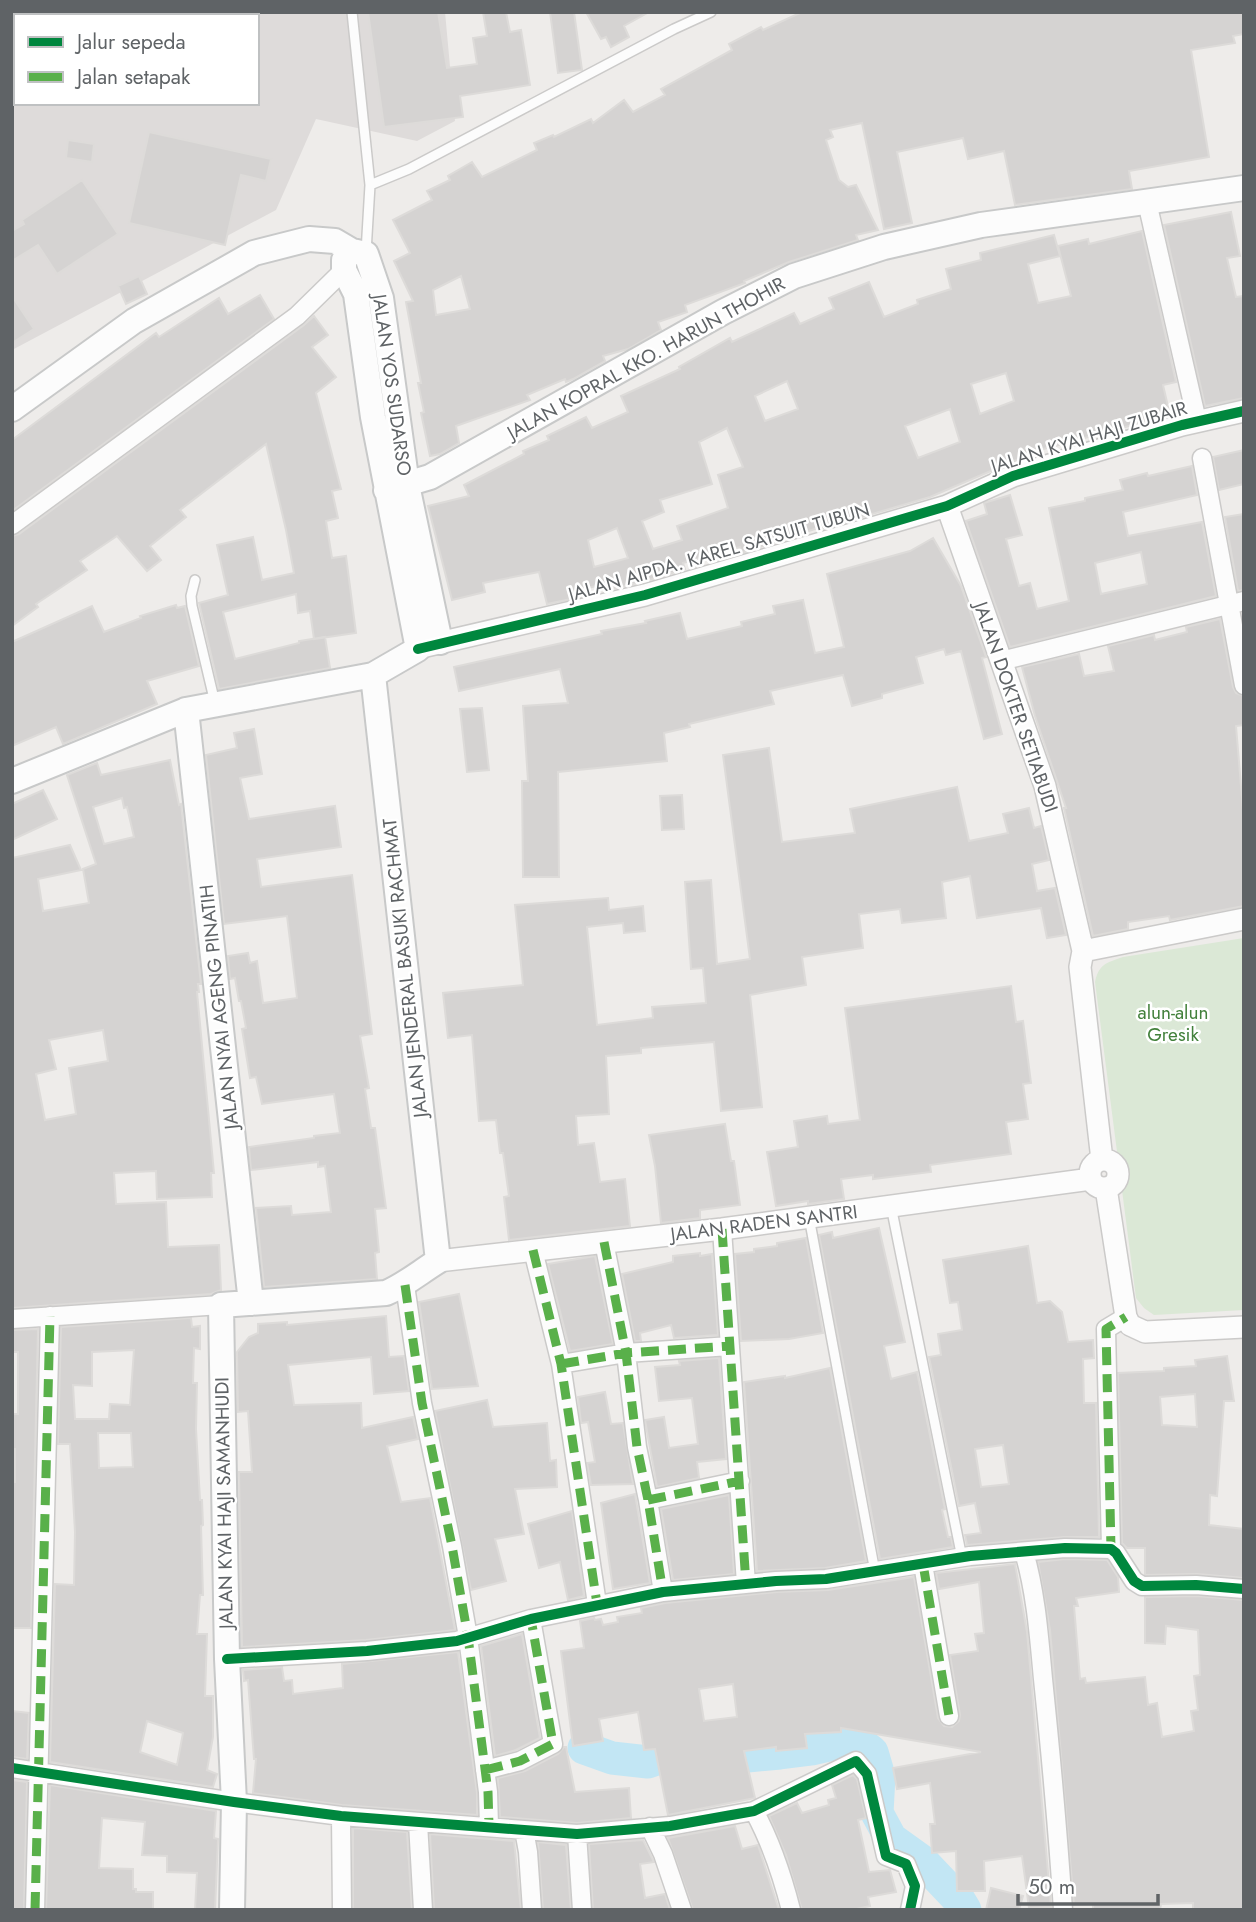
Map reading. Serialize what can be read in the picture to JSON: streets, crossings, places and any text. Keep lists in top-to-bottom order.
{
  "streets": {
    "main road": [
      "JALAN KOPRAL KKO. HARUN THOHIR",
      "JALAN YOS SUDARSO",
      "JALAN JENDERAL BASUKI RACHMAT",
      "JALAN NYAI AGENG PINATIH",
      "JALAN KYAI HAJI SAMANHUDI"
    ],
    "street": [
      "JALAN KYAI HAJI ZUBAIR",
      "JALAN AIPDA. KAREL SATSUIT TUBUN",
      "JALAN DOKTER SETIABUDI",
      "JALAN RADEN SANTRI"
    ]
  },
  "crossings": [
    ["JALAN KOPRAL KKO. HARUN THOHIR", "JALAN YOS SUDARSO"],
    ["JALAN YOS SUDARSO", "JALAN AIPDA. KAREL SATSUIT TUBUN"],
    ["JALAN KYAI HAJI ZUBAIR", "JALAN AIPDA. KAREL SATSUIT TUBUN"],
    ["JALAN KYAI HAJI ZUBAIR", "JALAN DOKTER SETIABUDI"],
    ["JALAN AIPDA. KAREL SATSUIT TUBUN", "JALAN DOKTER SETIABUDI"],
    ["JALAN DOKTER SETIABUDI", "JALAN RADEN SANTRI"],
    ["JALAN JENDERAL BASUKI RACHMAT", "JALAN RADEN SANTRI"]
  ],
  "parks": ["alun-alun Gresik"],
  "legend": ["Jalur sepeda", "Jalan setapak"],
  "scale_bar": "50 m"
}
